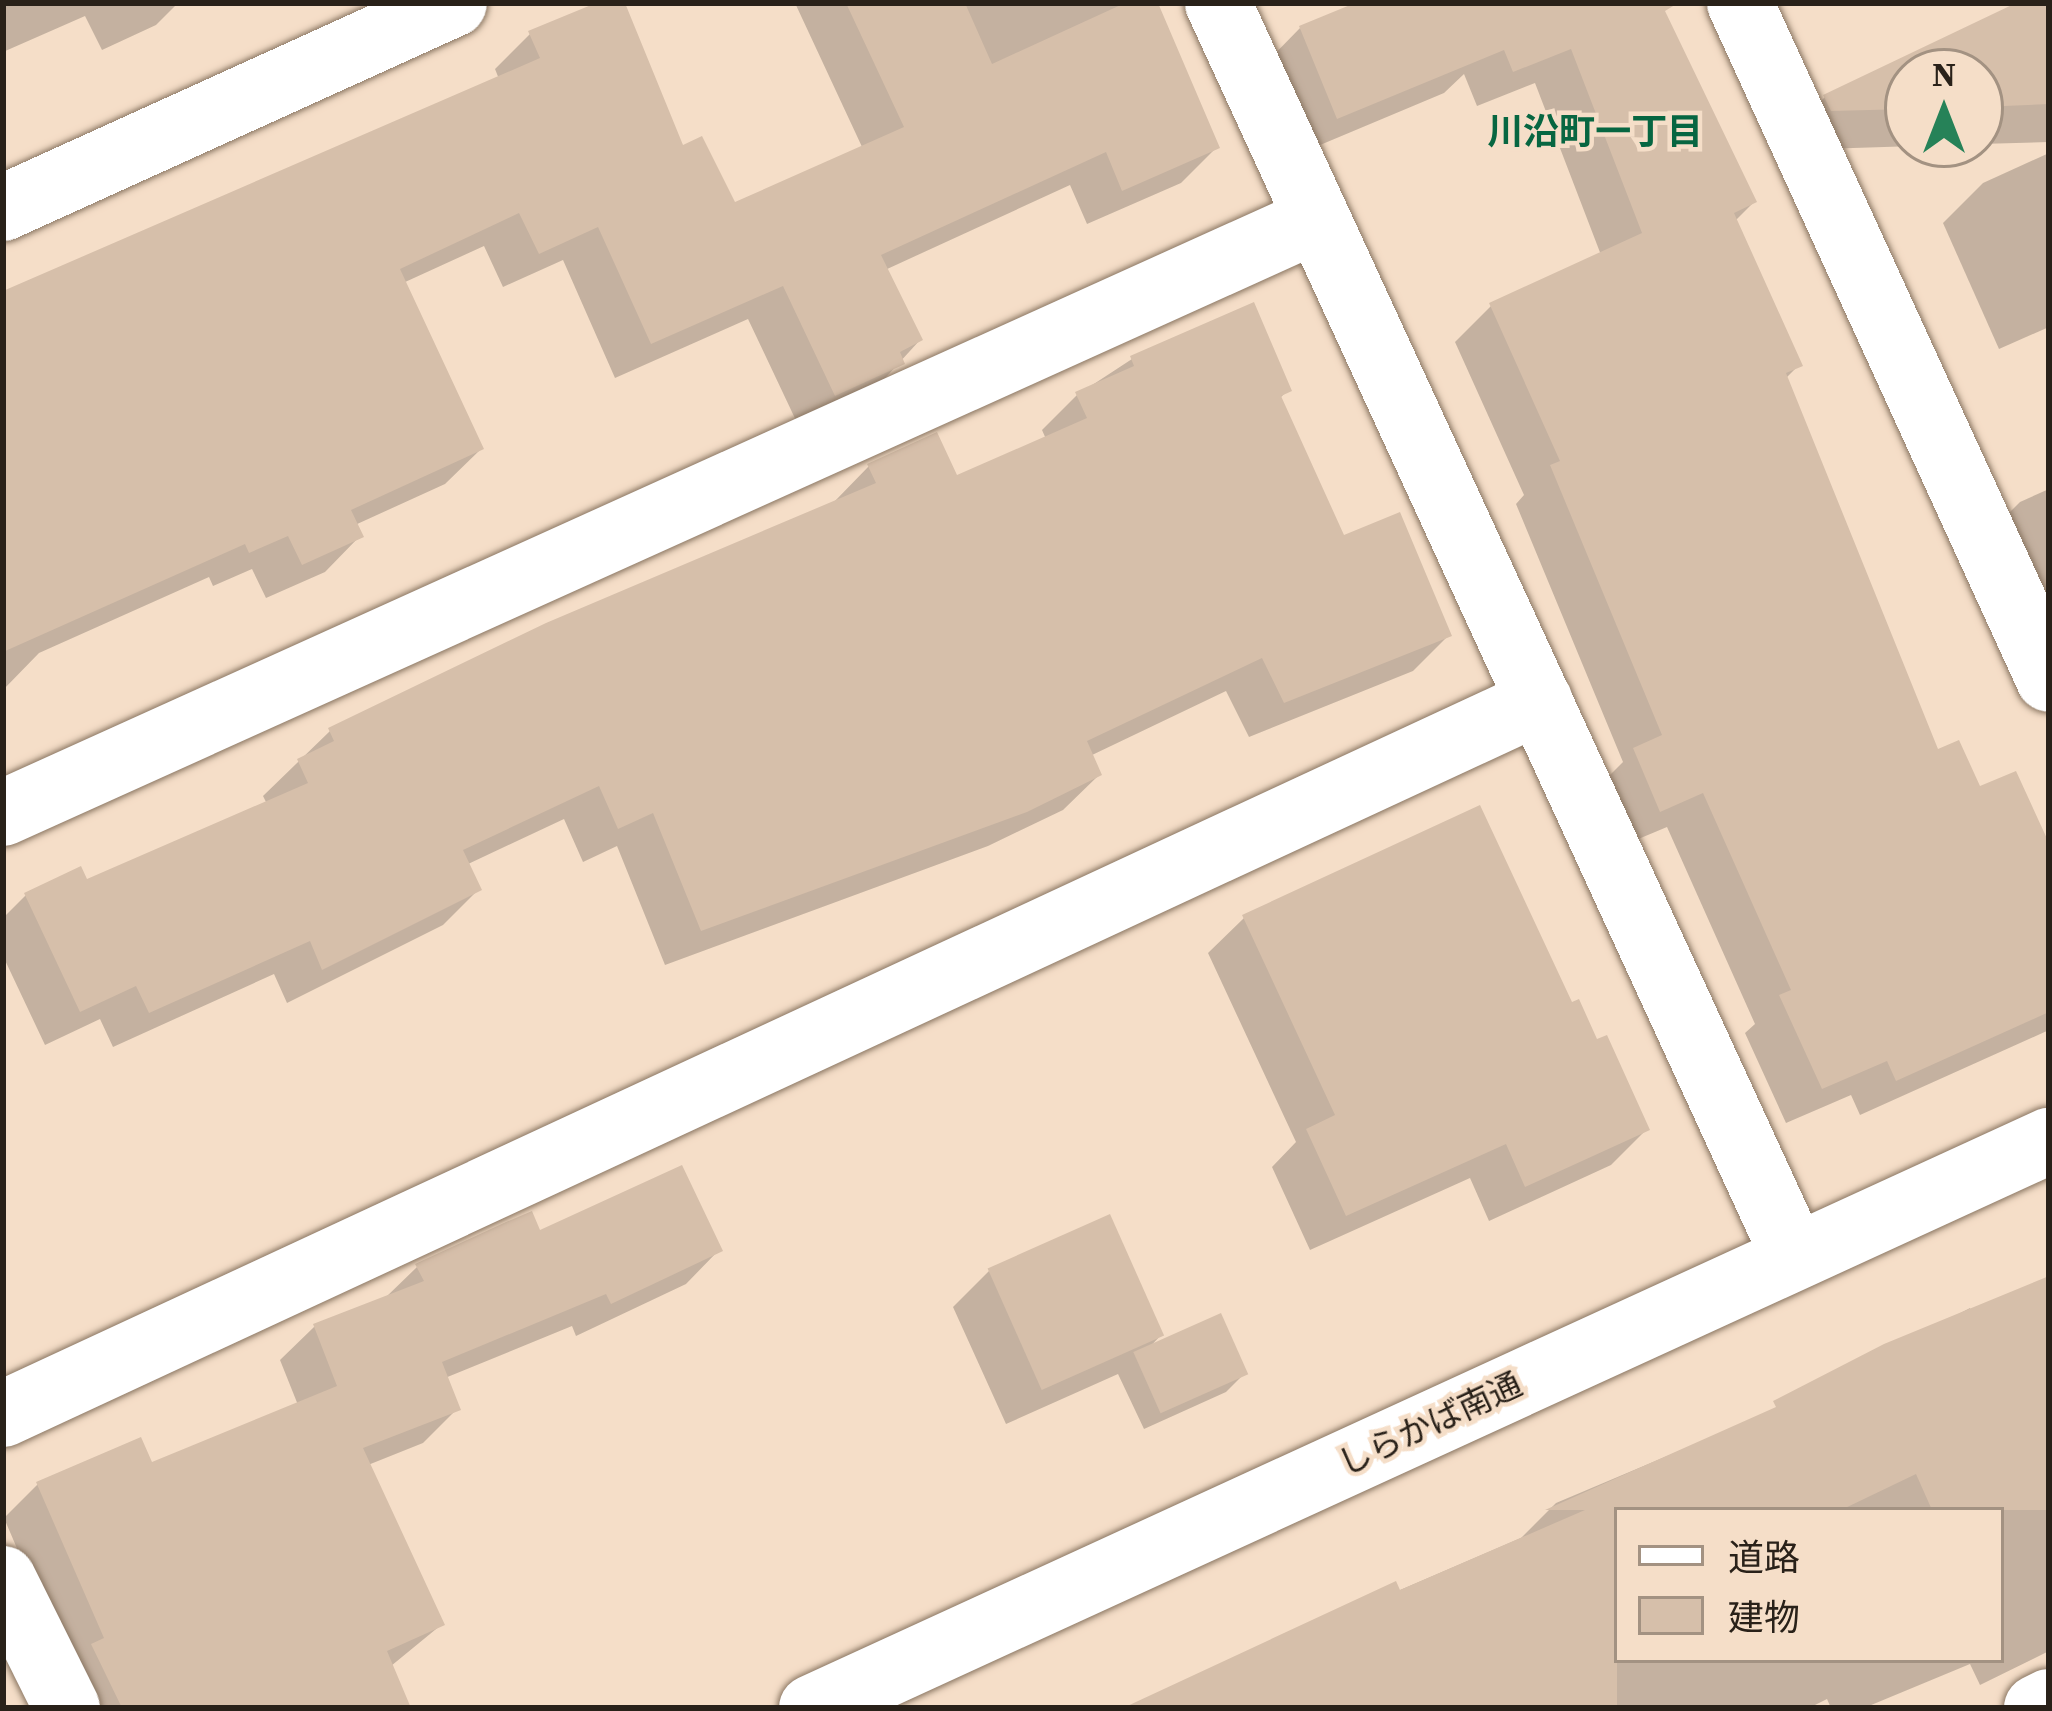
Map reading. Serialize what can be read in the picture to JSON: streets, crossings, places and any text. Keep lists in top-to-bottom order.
{
  "streets": {
    "street": ["しらかば南通"]
  },
  "districts": ["川沿町一丁目"],
  "legend": ["道路", "建物"],
  "north": "top"
}
